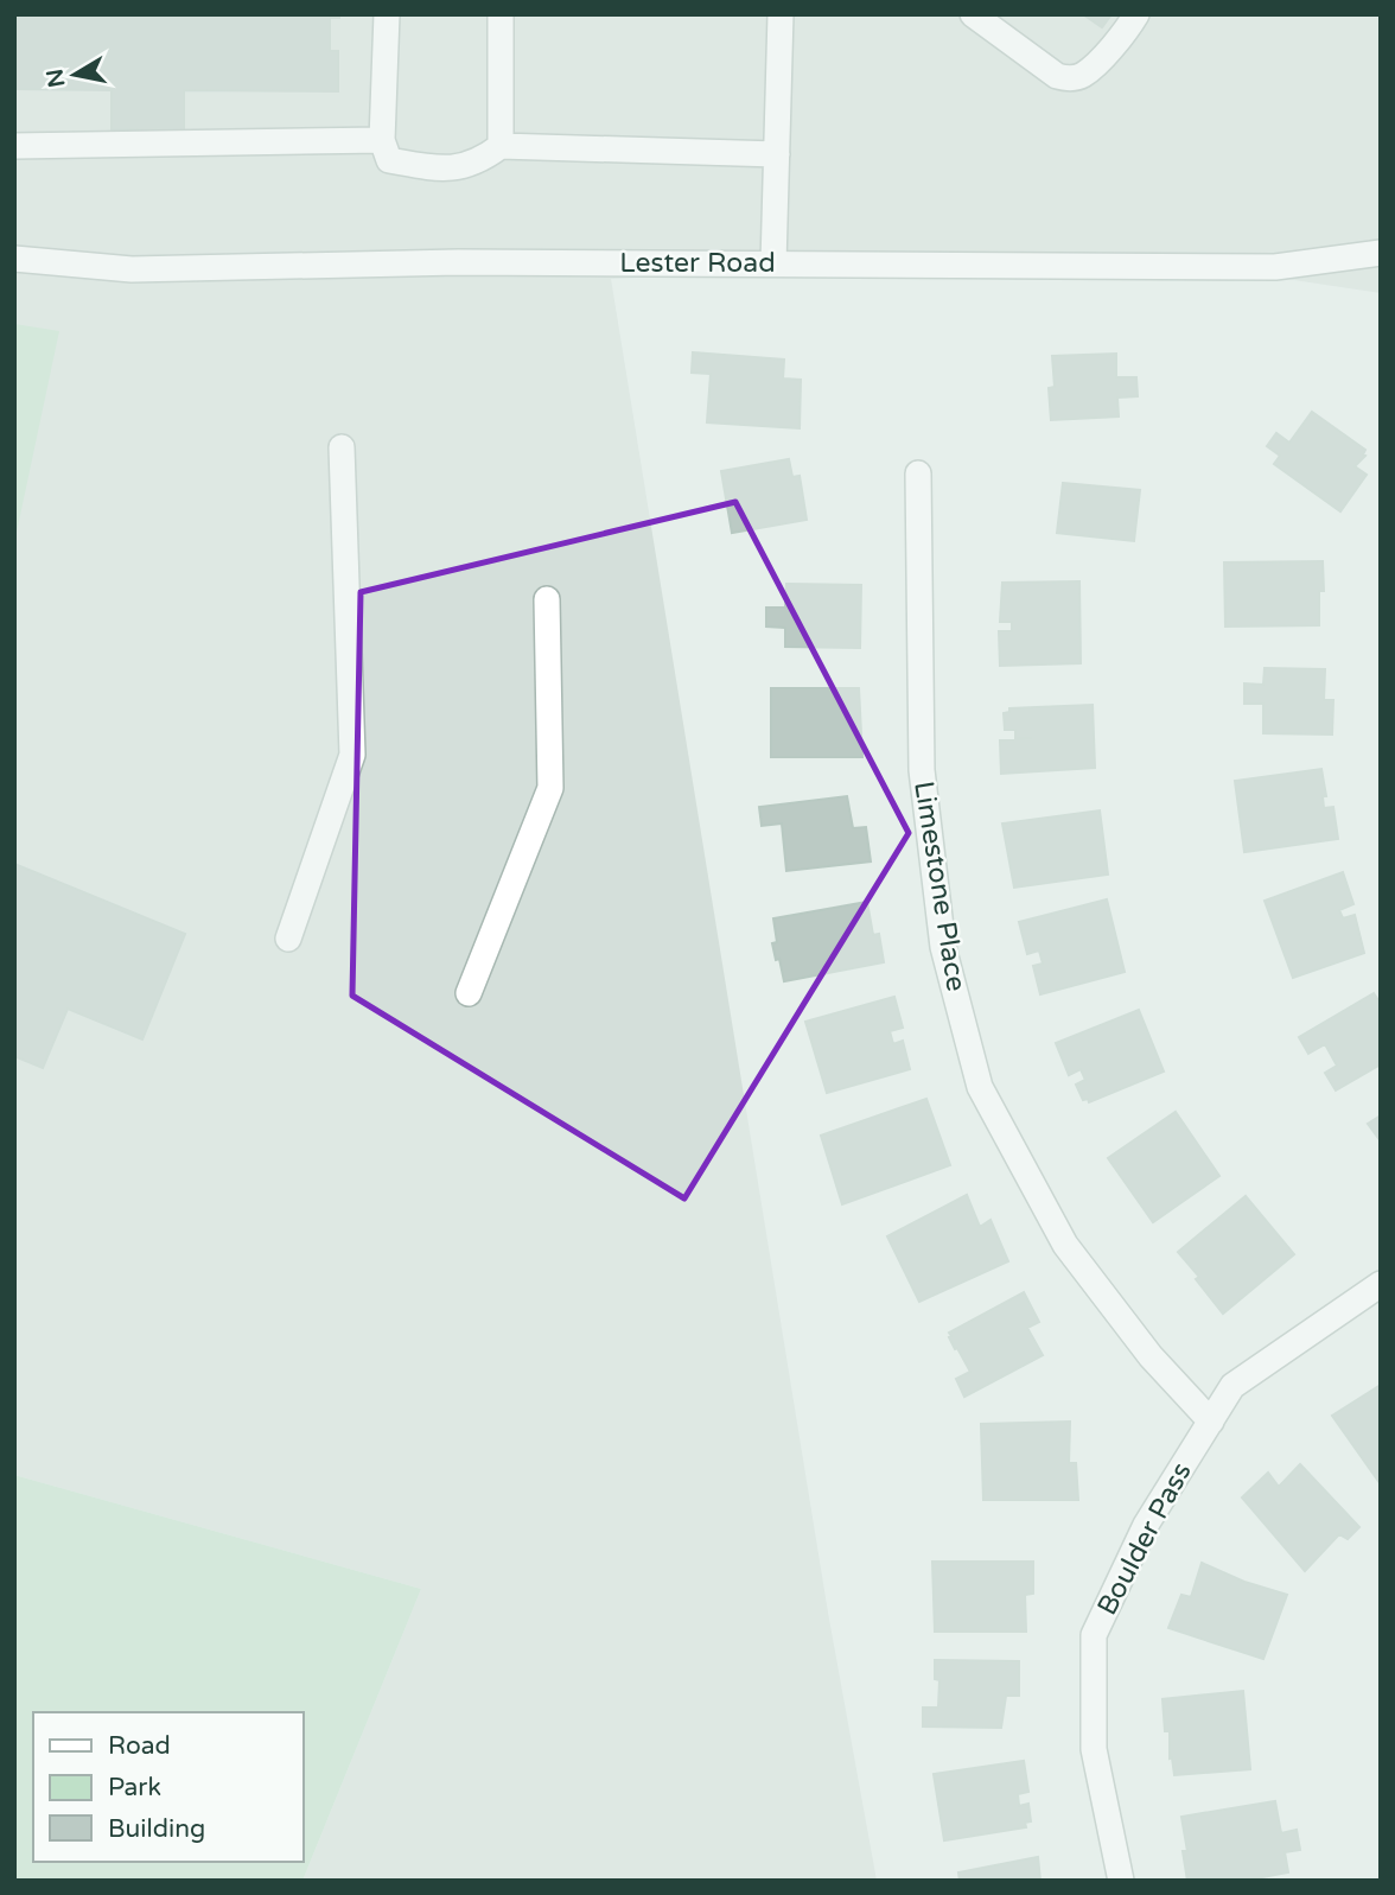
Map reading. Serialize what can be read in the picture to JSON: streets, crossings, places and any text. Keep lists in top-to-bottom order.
{
  "streets": {
    "street": ["Lester Road", "Limestone Place", "Boulder Pass"]
  },
  "crossings": [
    ["Limestone Place", "Boulder Pass"]
  ],
  "legend": ["Road", "Park", "Building"],
  "north": "left"
}
